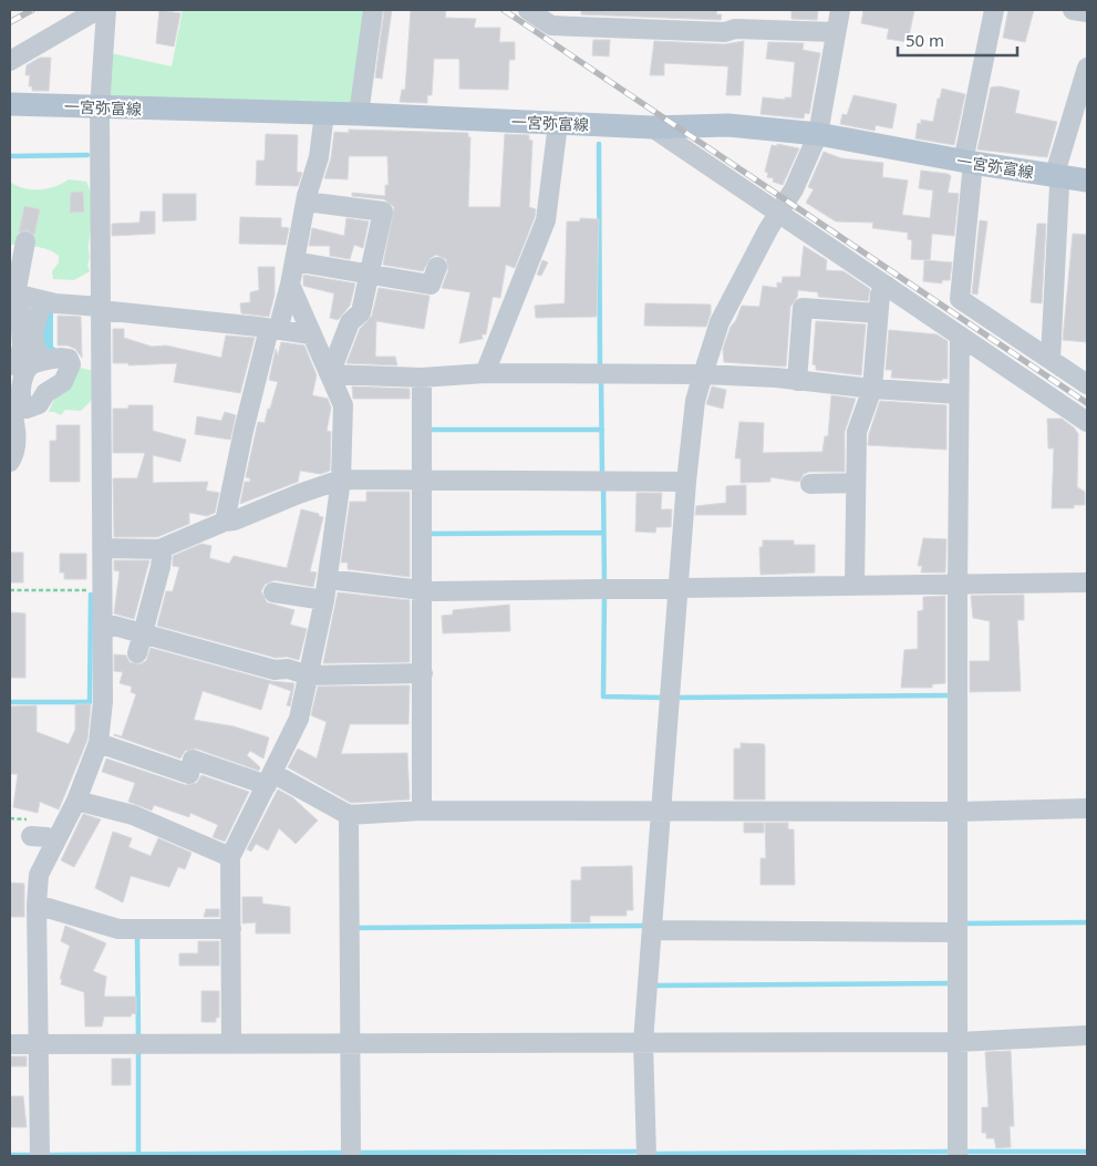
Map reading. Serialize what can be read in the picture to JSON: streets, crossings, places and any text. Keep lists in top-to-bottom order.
{
  "streets": {
    "main road": ["一宮弥富線"]
  },
  "scale_bar": "50 m"
}
